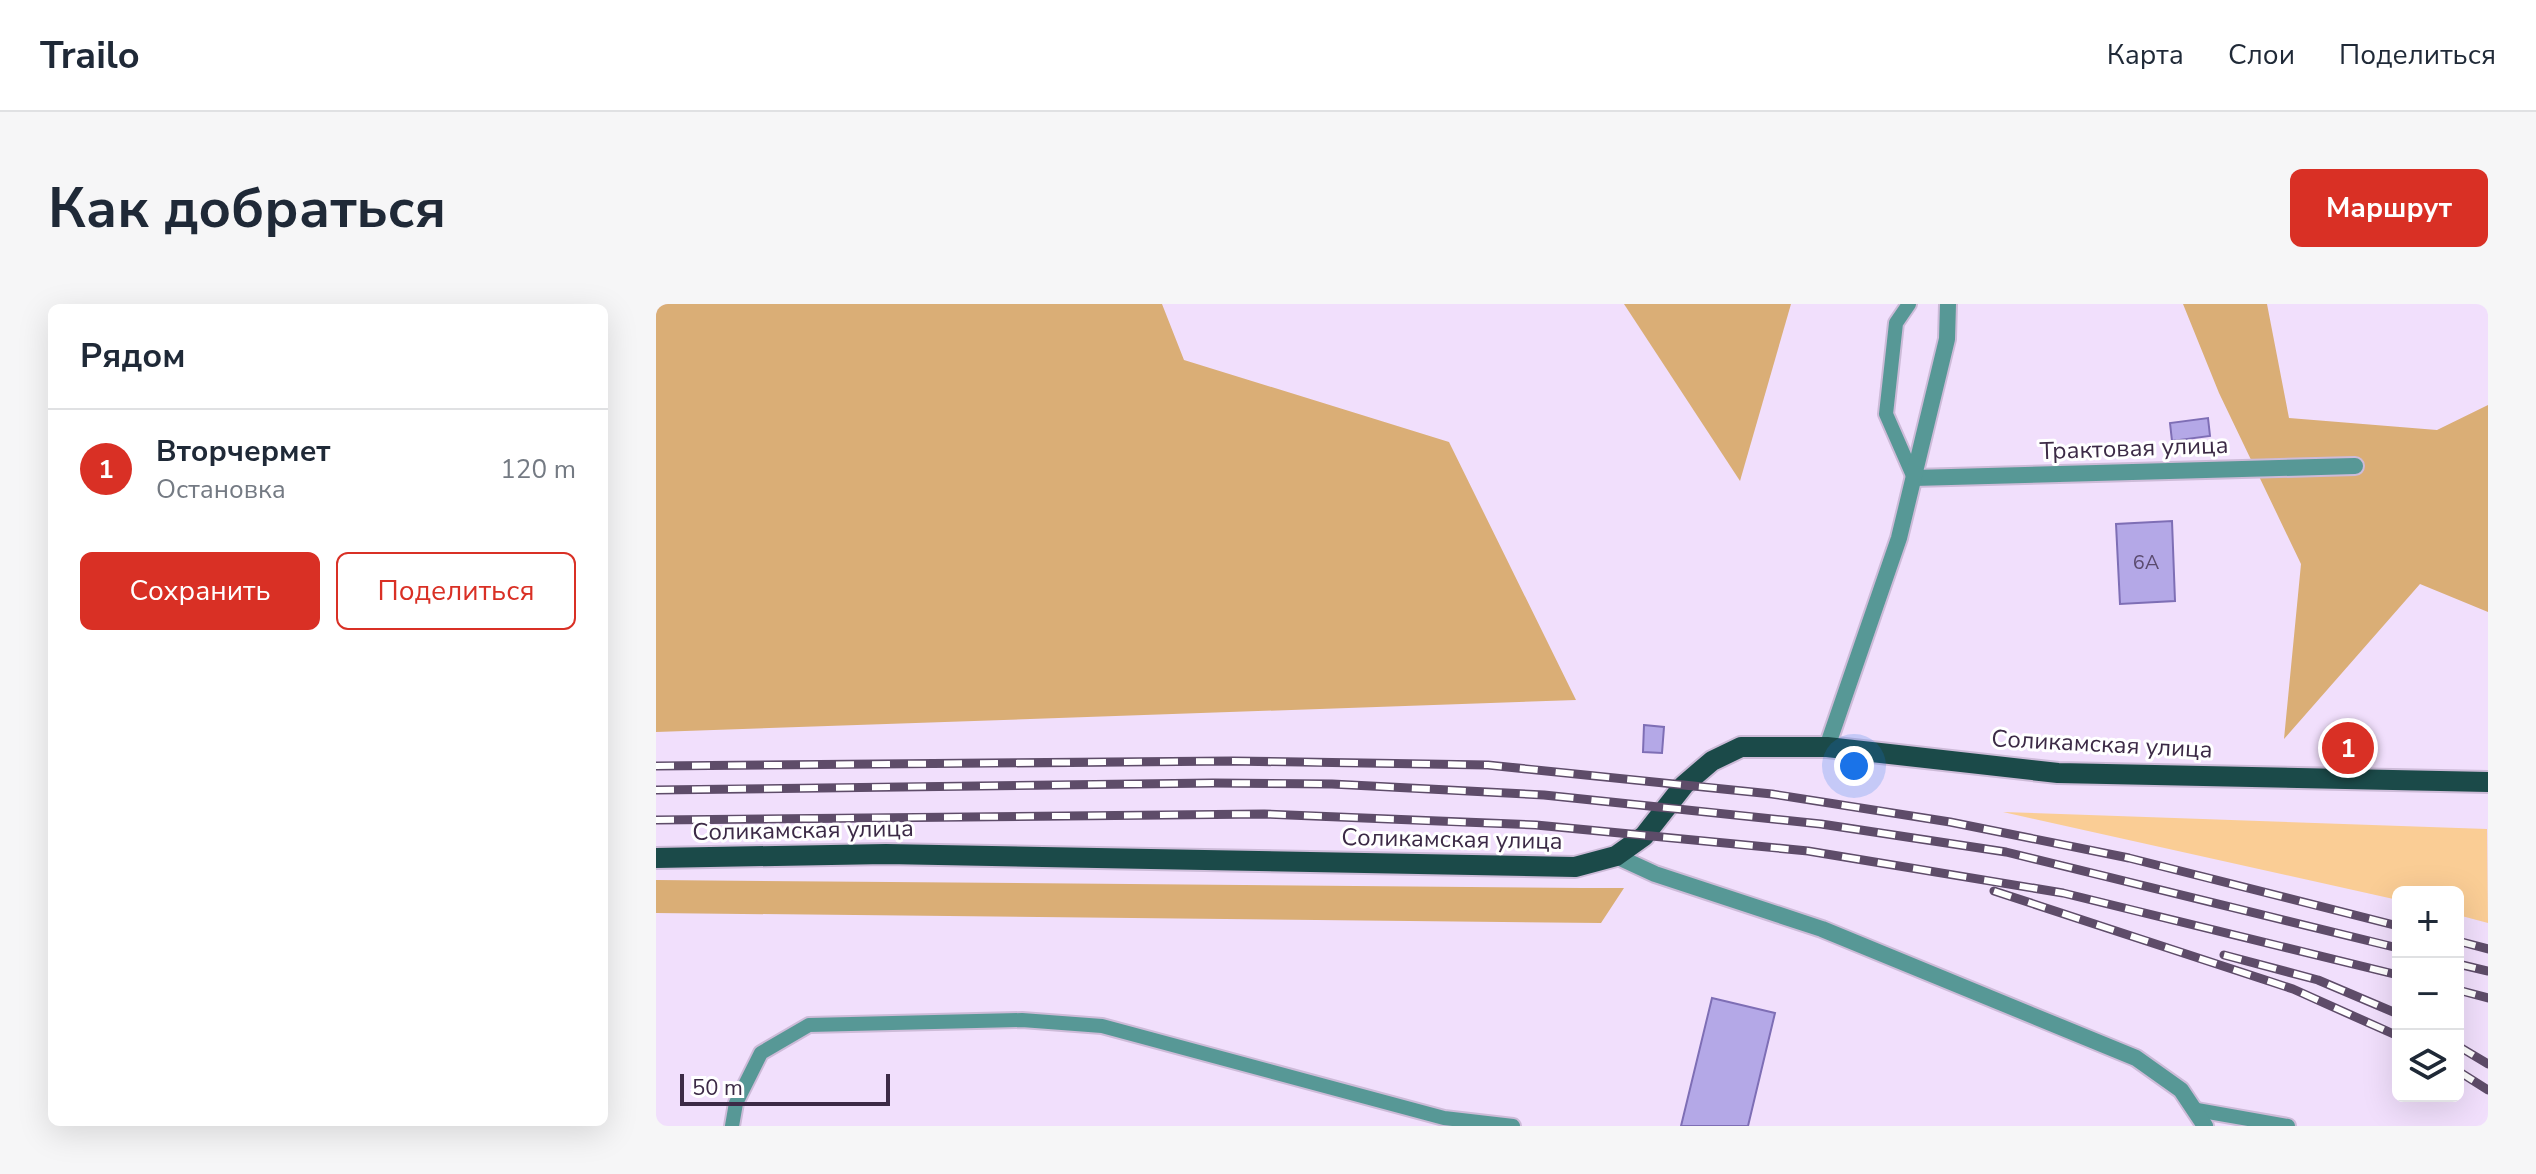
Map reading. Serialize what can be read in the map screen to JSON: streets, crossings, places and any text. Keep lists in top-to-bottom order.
{
  "streets": {
    "main road": ["Соликамская улица"],
    "street": ["Трактовая улица"]
  },
  "house_numbers": ["6А"],
  "scale_bar": "50 m",
  "page": {
    "header": "Trailo",
    "nav": ["Карта", "Слои", "Поделиться"],
    "buttons": [
      "Маршрут",
      ["Сохранить", "Поделиться"]
    ],
    "title": "Как добраться",
    "heading": "Рядом",
    "list": [
      {
        "mark": "1",
        "name": "Вторчермет",
        "note": "Остановка",
        "value": "120 m"
      }
    ],
    "pins": "1",
    "map_buttons": ["+", "−"],
    "scale": "50 m"
  }
}
